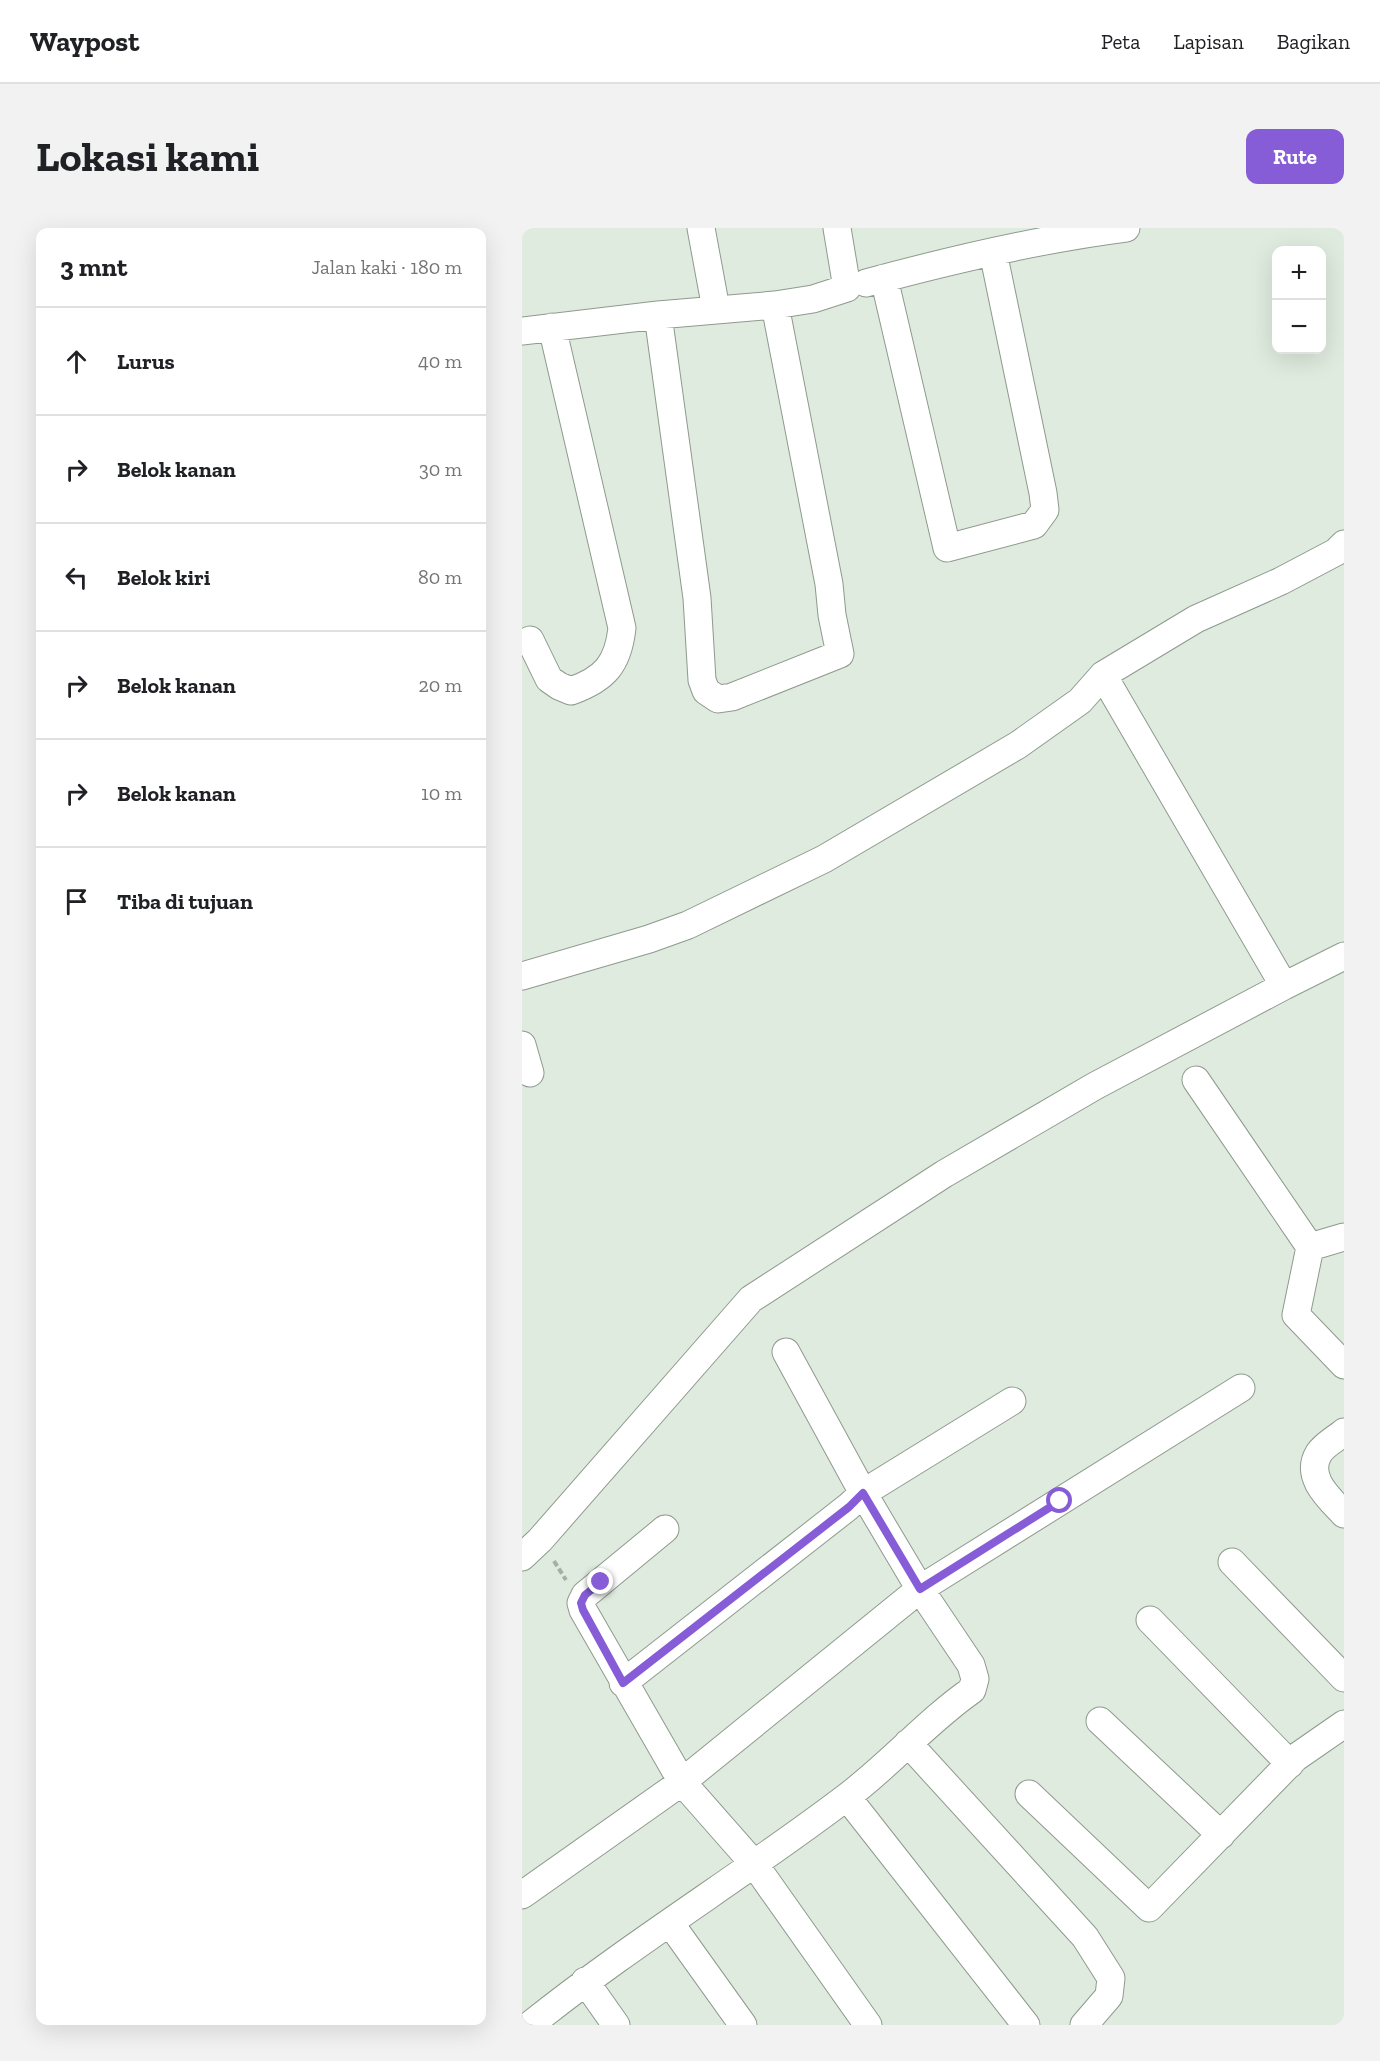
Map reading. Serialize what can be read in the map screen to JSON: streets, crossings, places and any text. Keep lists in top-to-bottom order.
{
  "page": {
    "header": "Waypost",
    "nav": ["Peta", "Lapisan", "Bagikan"],
    "buttons": "Rute",
    "title": "Lokasi kami",
    "heading": ["3 mnt", "Jalan kaki · 180 m"],
    "map_buttons": ["+", "−"],
    "list": [
      ["Lurus", "40 m"],
      ["Belok kanan", "30 m"],
      ["Belok kiri", "80 m"],
      ["Belok kanan", "20 m"],
      ["Belok kanan", "10 m"],
      "Tiba di tujuan"
    ]
  }
}
